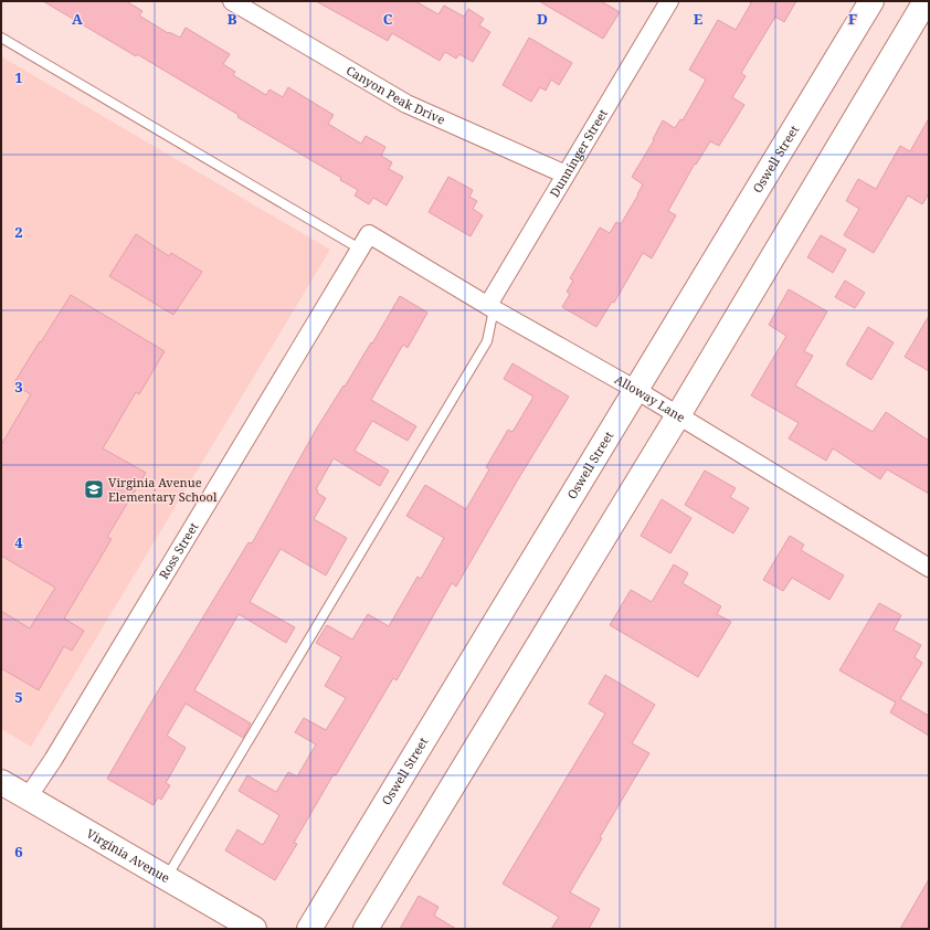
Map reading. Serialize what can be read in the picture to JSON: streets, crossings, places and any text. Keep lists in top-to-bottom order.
{
  "streets": {
    "main road": ["Oswell Street", "Virginia Avenue"],
    "street": [
      "Canyon Peak Drive",
      "Dunninger Street",
      "Alloway Lane",
      "Ross Street"
    ]
  },
  "crossings": [
    ["Canyon Peak Drive", "Dunninger Street"],
    ["Dunninger Street", "Alloway Lane"],
    ["Oswell Street", "Alloway Lane"],
    ["Alloway Lane", "Ross Street"],
    ["Ross Street", "Virginia Avenue"]
  ],
  "places": {
    "school or university": ["Virginia Avenue Elementary School"]
  },
  "grid": {
    "columns": [
      "A",
      "B",
      "C",
      "D",
      "E",
      "F"
    ],
    "rows": [
      "1",
      "2",
      "3",
      "4",
      "5",
      "6"
    ]
  }
}
